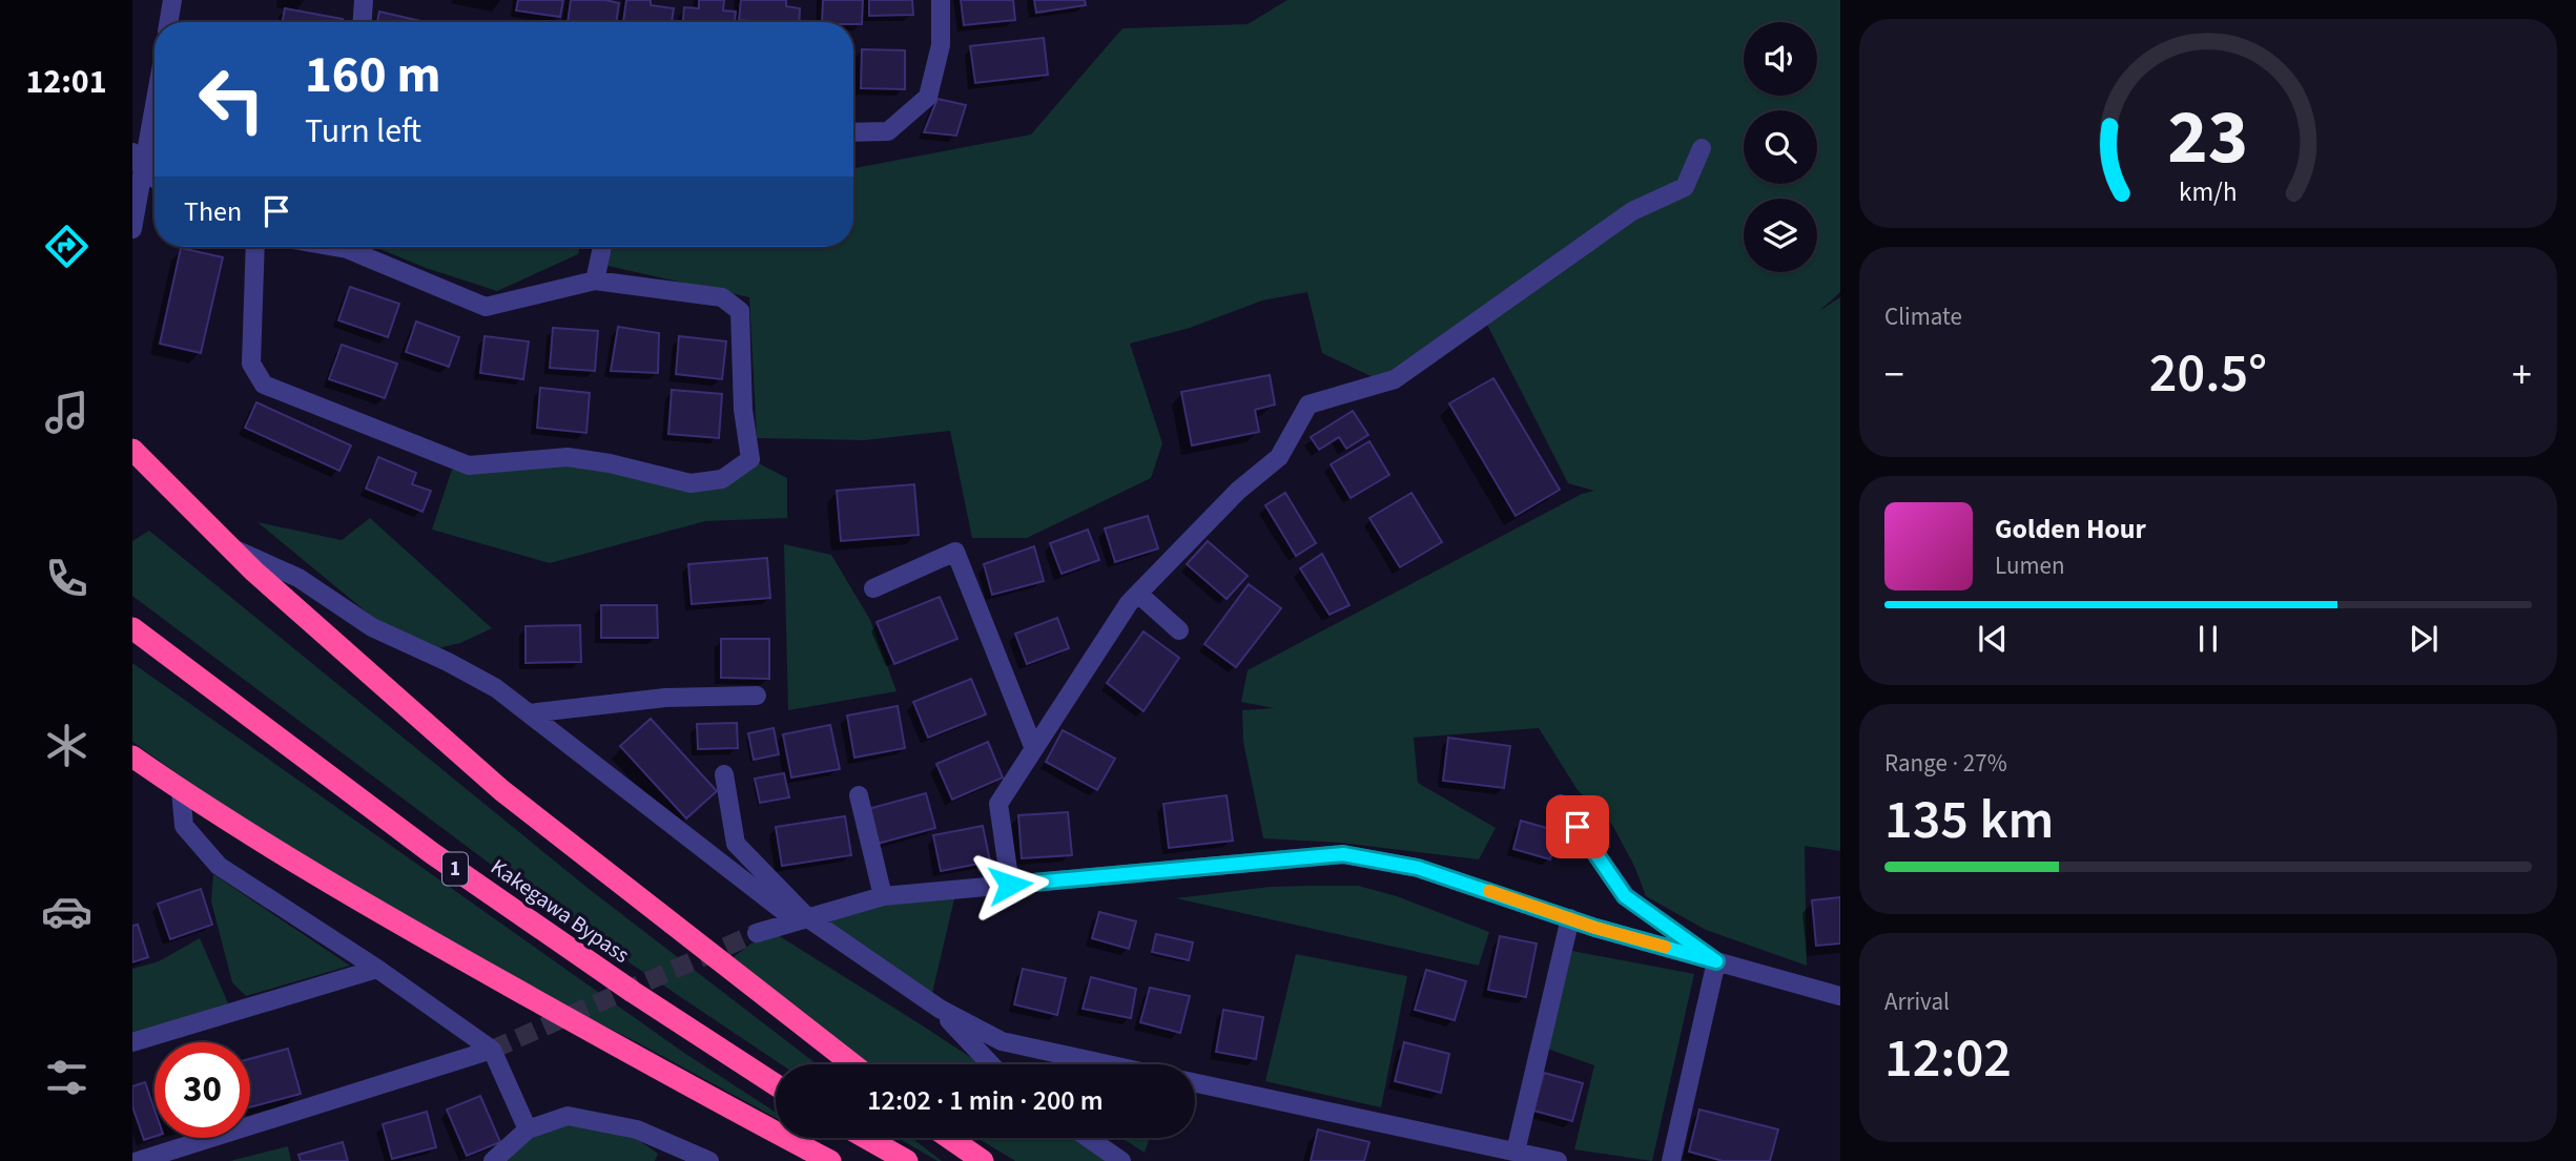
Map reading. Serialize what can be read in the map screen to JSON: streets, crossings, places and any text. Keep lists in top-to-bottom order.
{
  "streets": {
    "highway": ["1", "Kakegawa Bypass"]
  },
  "page": {
    "tabs": "12:01",
    "turn": ["160 m", "Turn left"],
    "then": "Then",
    "tile": [
      "Climate",
      ["Range · 27%", "135 km"],
      ["Arrival", "12:02"]
    ],
    "heat": ["−", "20.5°", "+"],
    "song": ["Golden Hour", "Lumen"],
    "limit": "30",
    "trip": "12:02 · 1 min · 200 m",
    "gauge": ["23", "km/h"]
  }
}
